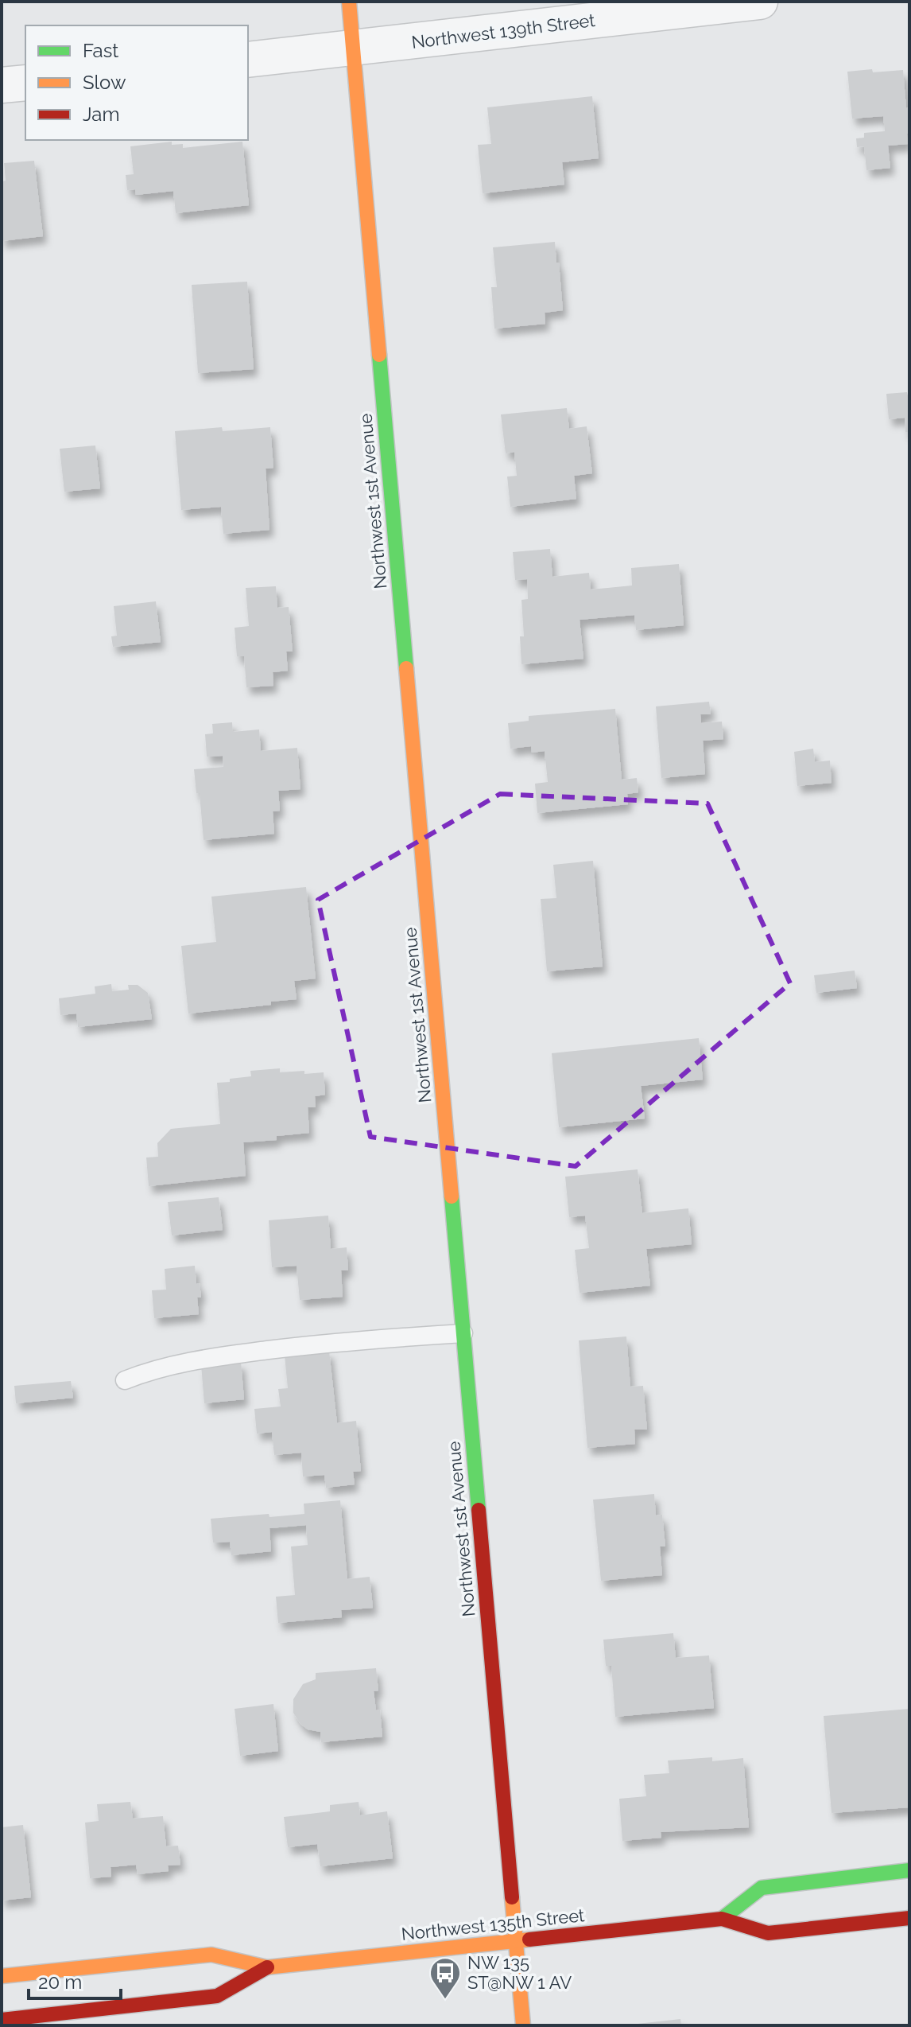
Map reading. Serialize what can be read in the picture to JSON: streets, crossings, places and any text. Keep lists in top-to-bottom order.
{
  "streets": {
    "street": ["Northwest 139th Street", "Northwest 1st Avenue", "Northwest 135th Street"]
  },
  "crossings": [
    ["Northwest 139th Street", "Northwest 1st Avenue"],
    ["Northwest 1st Avenue", "Northwest 135th Street"]
  ],
  "places": {
    "bus stop": ["NW 135 ST@NW 1 AV"]
  },
  "legend": ["Fast", "Slow", "Jam"],
  "scale_bar": "20 m"
}
